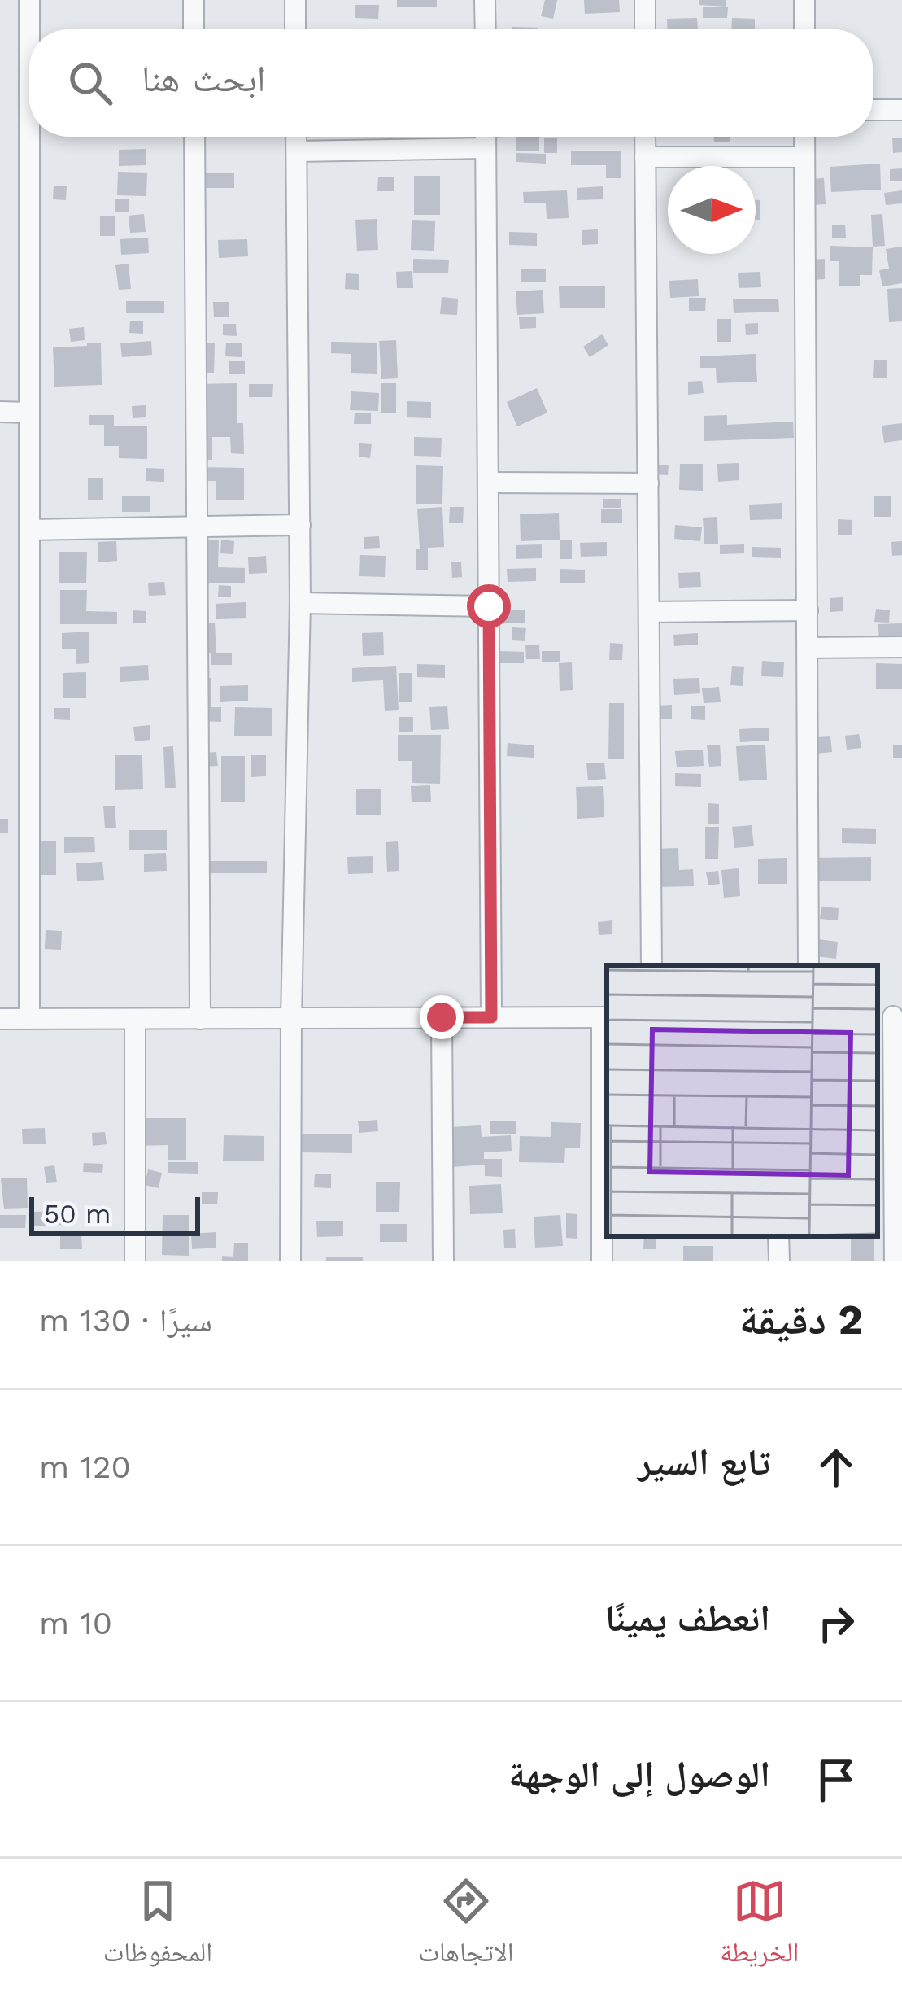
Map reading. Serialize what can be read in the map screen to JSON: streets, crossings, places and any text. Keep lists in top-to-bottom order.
{
  "scale_bar": "50 m",
  "north": "right",
  "page": {
    "search": "ابحث هنا",
    "scale": "50 m",
    "heading": ["2 دقيقة", "سيرًا · 130 m"],
    "list": [
      ["تابع السير", "120 m"],
      ["انعطف يمينًا", "10 m"],
      "الوصول إلى الوجهة"
    ],
    "nav": ["الخريطة", "الاتجاهات", "المحفوظات"]
  }
}
